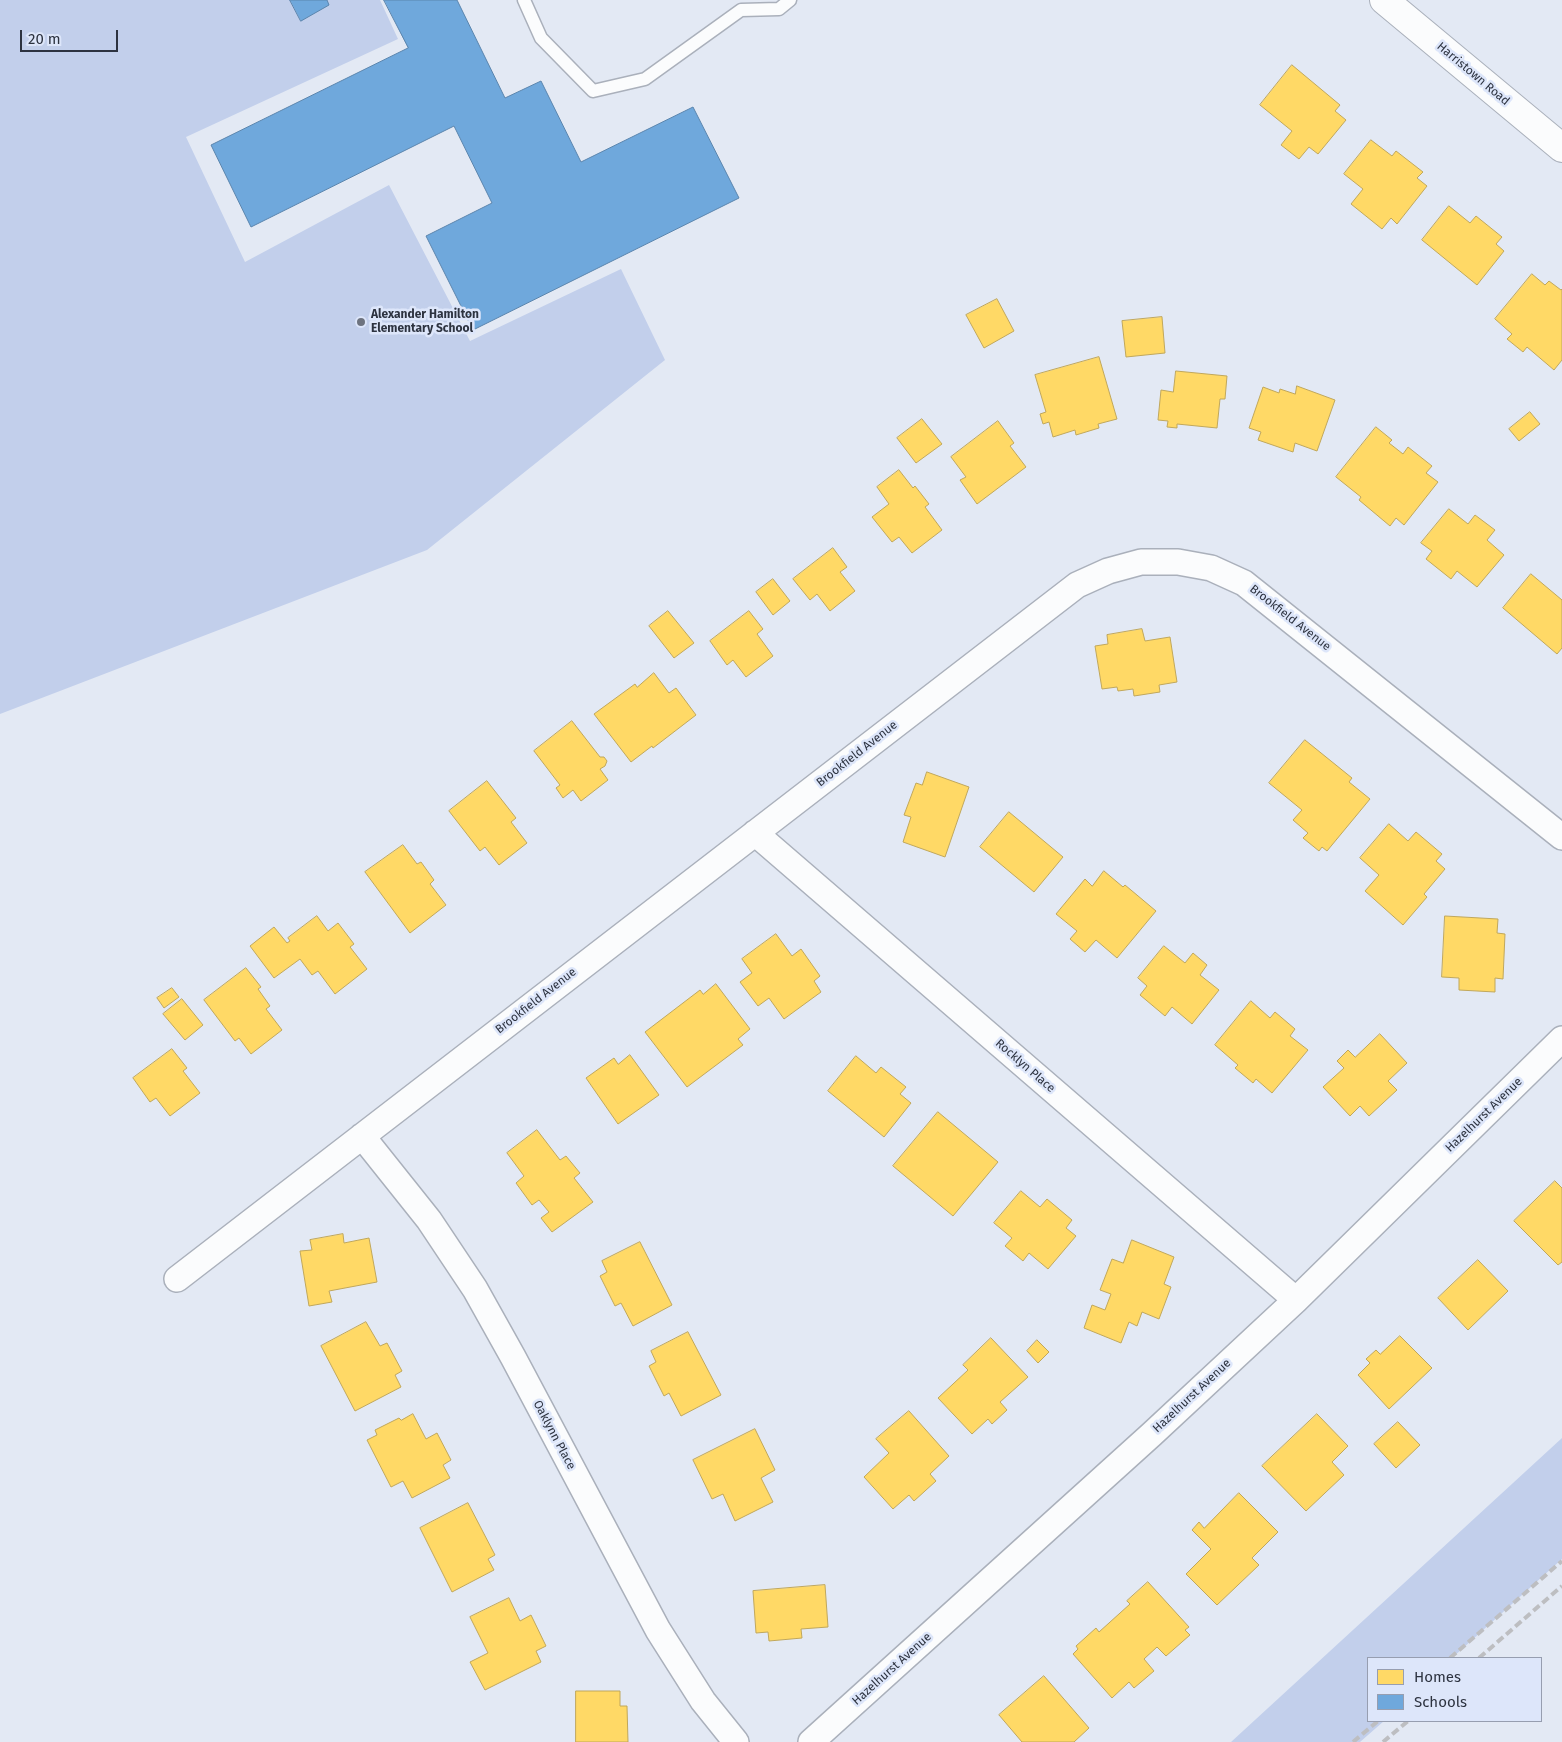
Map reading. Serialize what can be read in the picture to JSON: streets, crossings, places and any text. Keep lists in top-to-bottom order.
{
  "streets": {
    "street": [
      "Harristown Road",
      "Brookfield Avenue",
      "Rocklyn Place",
      "Hazelhurst Avenue",
      "Oaklynn Place"
    ]
  },
  "crossings": [
    ["Brookfield Avenue", "Rocklyn Place"],
    ["Brookfield Avenue", "Oaklynn Place"],
    ["Rocklyn Place", "Hazelhurst Avenue"]
  ],
  "places": ["Alexander Hamilton Elementary School"],
  "legend": ["Homes", "Schools"],
  "scale_bar": "20 m"
}
